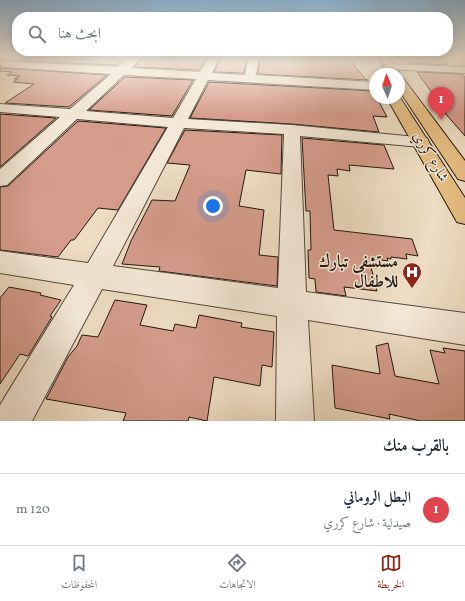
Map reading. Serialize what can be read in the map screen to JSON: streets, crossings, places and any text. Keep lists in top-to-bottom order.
{
  "streets": {
    "main road": ["شارع كرري"]
  },
  "places": {
    "hospital": ["مستشفى تبارك للاطفال"]
  },
  "north": "top",
  "page": {
    "search": "ابحث هنا",
    "pins": "1",
    "heading": "بالقرب منك",
    "list": [
      {
        "mark": "1",
        "name": "البطل الروماني",
        "note": "صيدلية · شارع كرري",
        "value": "120 m"
      }
    ],
    "nav": ["الخريطة", "الاتجاهات", "المحفوظات"]
  }
}
